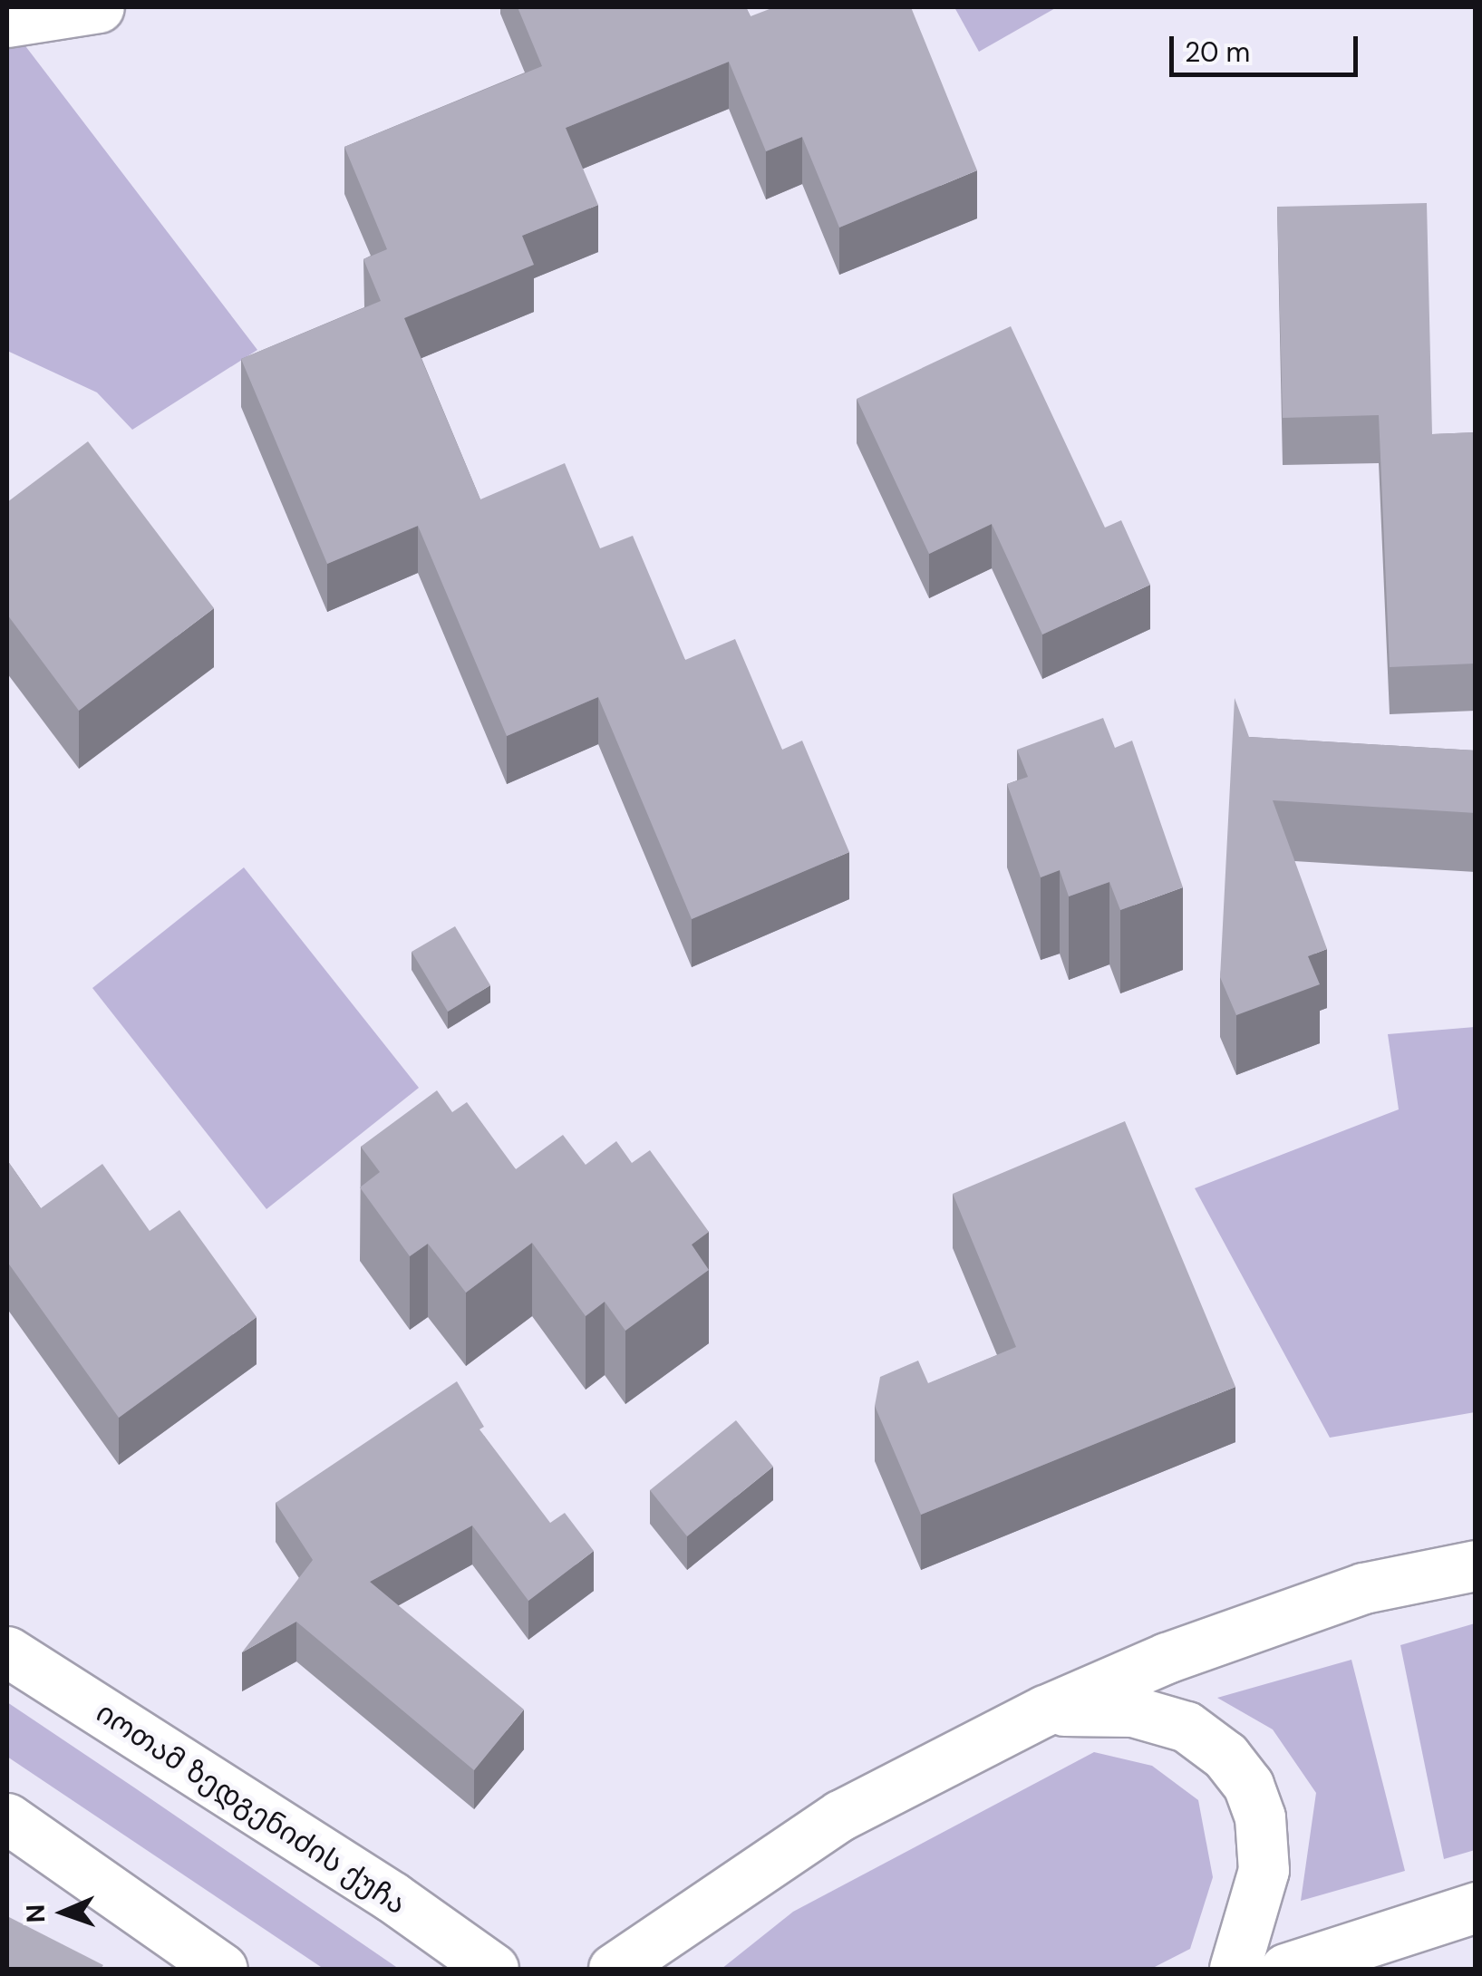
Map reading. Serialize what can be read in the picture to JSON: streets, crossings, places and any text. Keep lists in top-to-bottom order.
{
  "streets": {
    "main road": ["იოთამ ზედგენიძის ქუჩა"]
  },
  "scale_bar": "20 m",
  "north": "left"
}
